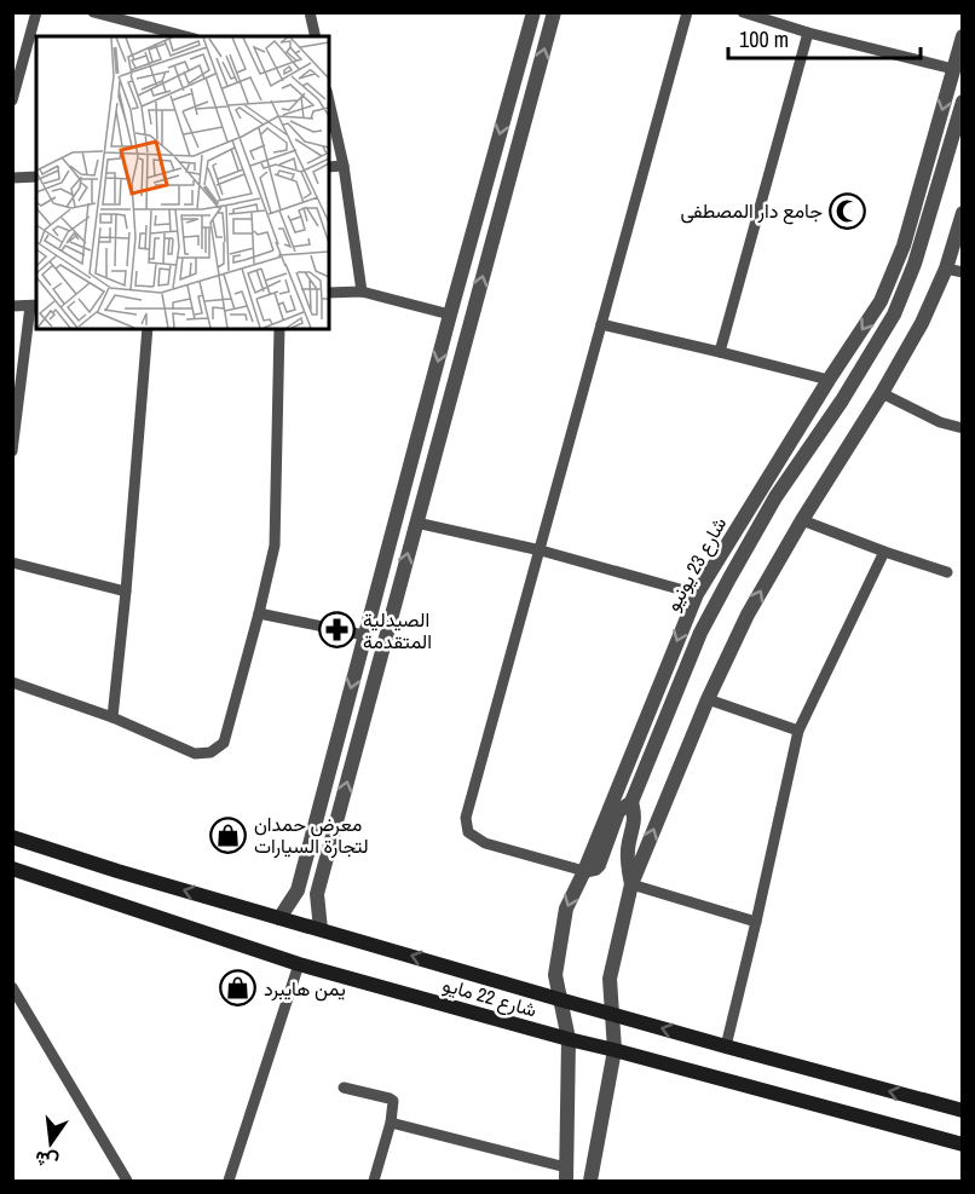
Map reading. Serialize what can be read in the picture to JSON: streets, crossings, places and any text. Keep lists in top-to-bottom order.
{
  "streets": {
    "main road": ["شارع 22 مايو"],
    "street": ["شارع 23 يونيو"]
  },
  "crossings": [
    ["شارع 23 يونيو", "شارع 22 مايو"]
  ],
  "places": {
    "mosque": ["جامع دار المصطفى"],
    "pharmacy": ["الصيدلية المتقدمة"],
    "shop": ["معرض حمدان لتجارة السيارات", "يمن هايبرد"]
  },
  "scale_bar": "100 m",
  "north": "bottom"
}
